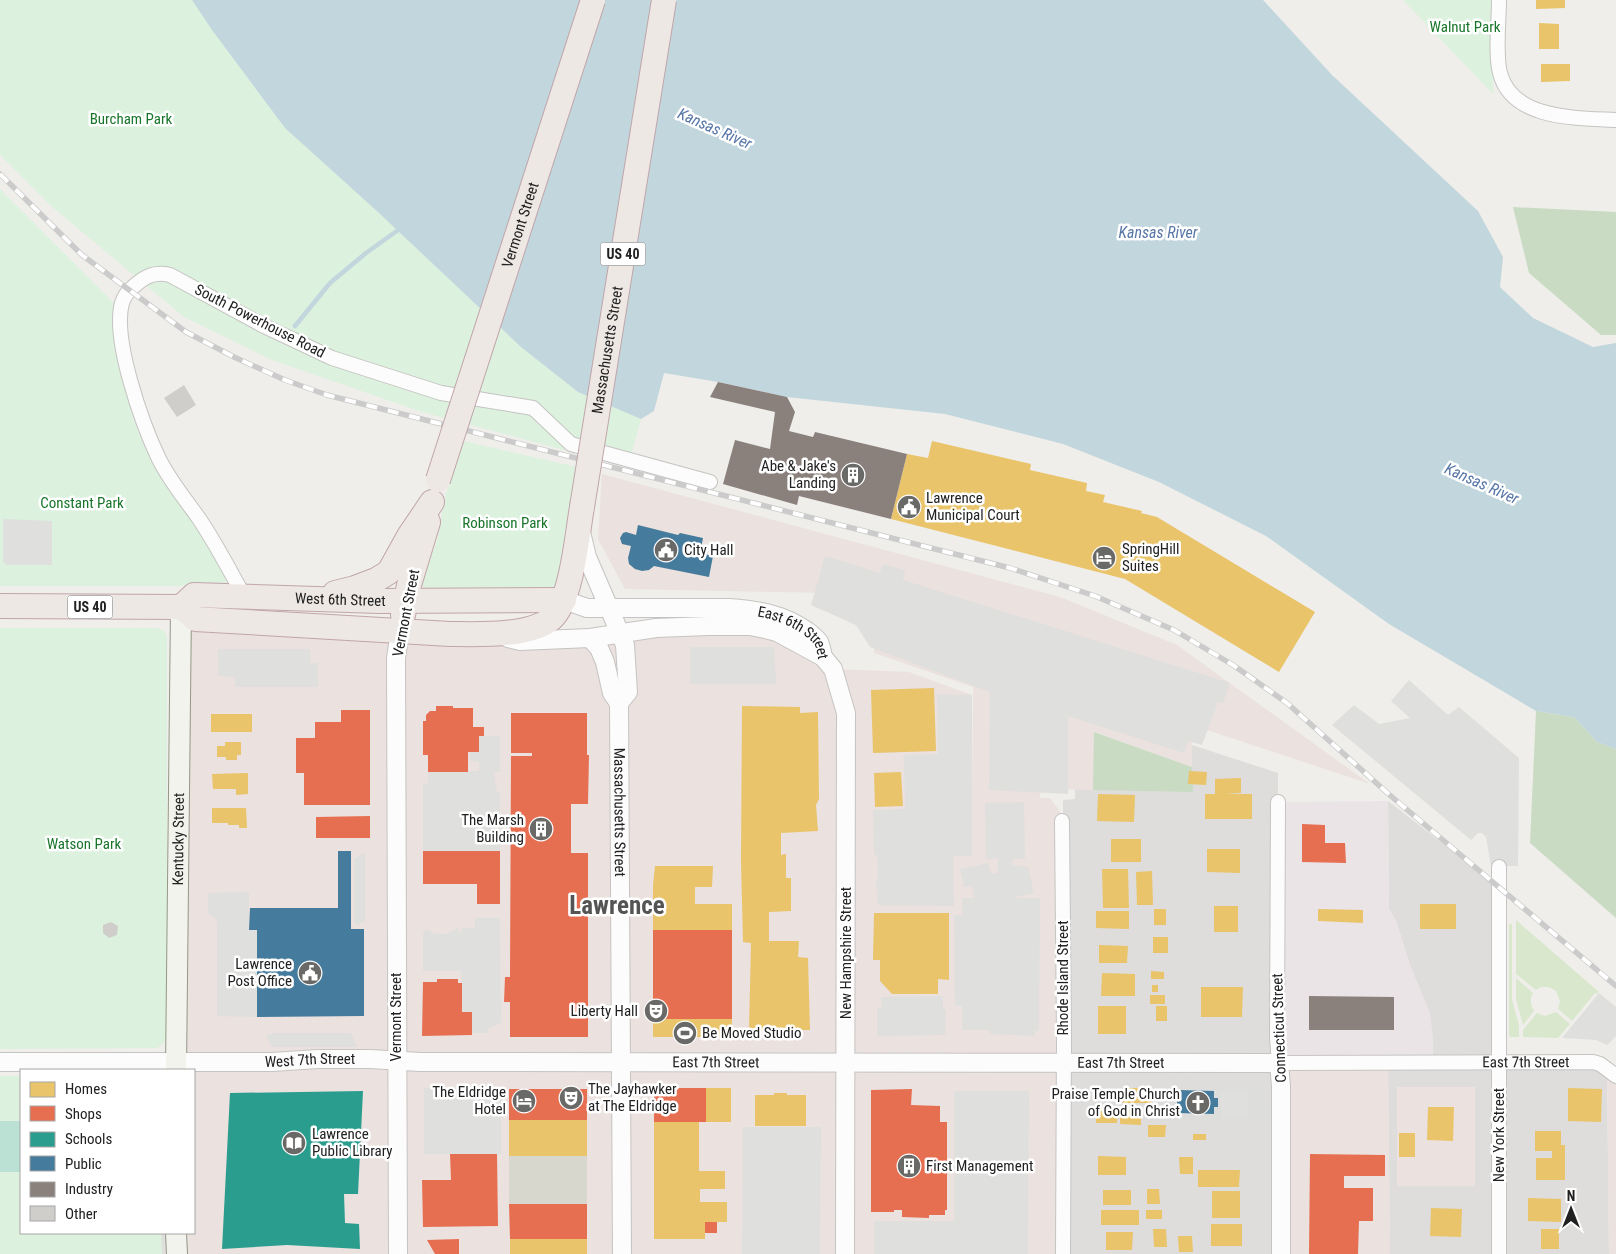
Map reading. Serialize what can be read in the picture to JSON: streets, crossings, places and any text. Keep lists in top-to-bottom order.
{
  "streets": {
    "highway": [
      "Vermont Street",
      "US 40",
      "Massachusetts Street",
      "West 6th Street"
    ],
    "main road": ["Kentucky Street"],
    "street": [
      "South Powerhouse Road",
      "East 6th Street",
      "New Hampshire Street",
      "Rhode Island Street",
      "Connecticut Street",
      "West 7th Street",
      "East 7th Street",
      "New York Street"
    ]
  },
  "crossings": [
    ["Vermont Street", "West 6th Street"],
    ["Vermont Street", "West 7th Street"],
    ["US 40", "West 6th Street"],
    ["US 40", "Kentucky Street"],
    ["South Powerhouse Road", "West 6th Street"],
    ["Massachusetts Street", "West 6th Street"],
    ["Massachusetts Street", "East 6th Street"],
    ["Massachusetts Street", "West 7th Street"],
    ["Massachusetts Street", "East 7th Street"],
    ["West 6th Street", "East 6th Street"],
    ["West 6th Street", "Kentucky Street"],
    ["East 6th Street", "New Hampshire Street"],
    ["Kentucky Street", "West 7th Street"],
    ["New Hampshire Street", "East 7th Street"],
    ["Rhode Island Street", "East 7th Street"],
    ["Connecticut Street", "East 7th Street"],
    ["West 7th Street", "East 7th Street"],
    ["East 7th Street", "New York Street"]
  ],
  "districts": ["Lawrence"],
  "water": ["Kansas River"],
  "parks": [
    "Walnut Park",
    "Burcham Park",
    "Constant Park",
    "Robinson Park",
    "Watson Park"
  ],
  "places": {
    "building": ["Abe & Jake's Landing", "The Marsh Building", "First Management"],
    "public building": ["Lawrence Municipal Court", "City Hall", "Lawrence Post Office"],
    "hotel": ["SpringHill Suites", "The Eldridge Hotel"],
    "theatre": ["Liberty Hall", "The Jayhawker at The Eldridge"],
    "sports": ["Be Moved Studio"],
    "church": ["Praise Temple Church of God in Christ"],
    "library": ["Lawrence Public Library"]
  },
  "legend": [
    "Homes",
    "Shops",
    "Schools",
    "Public",
    "Industry",
    "Other"
  ],
  "north": "top"
}
